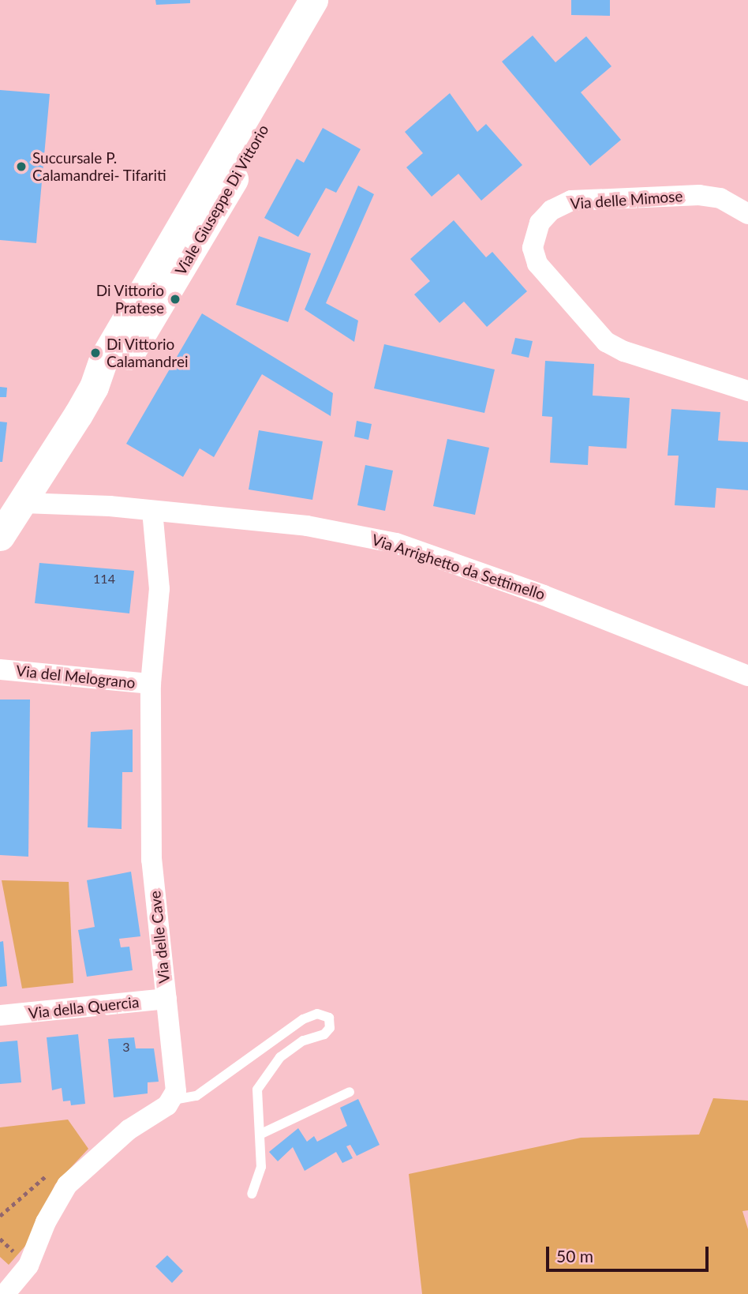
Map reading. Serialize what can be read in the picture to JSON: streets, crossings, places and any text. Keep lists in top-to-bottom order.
{
  "streets": {
    "main road": ["Viale Giuseppe Di Vittorio"],
    "street": [
      "Via delle Mimose",
      "Via Arrighetto da Settimello",
      "Via del Melograno",
      "Via delle Cave",
      "Via della Quercia"
    ]
  },
  "crossings": [
    ["Viale Giuseppe Di Vittorio", "Via Arrighetto da Settimello"],
    ["Via Arrighetto da Settimello", "Via delle Cave"],
    ["Via del Melograno", "Via delle Cave"],
    ["Via delle Cave", "Via della Quercia"]
  ],
  "places": ["Succursale P. Calamandrei- Tifariti", "Di Vittorio Pratese", "Di Vittorio Calamandrei"],
  "house_numbers": ["114", "3"],
  "scale_bar": "50 m"
}
